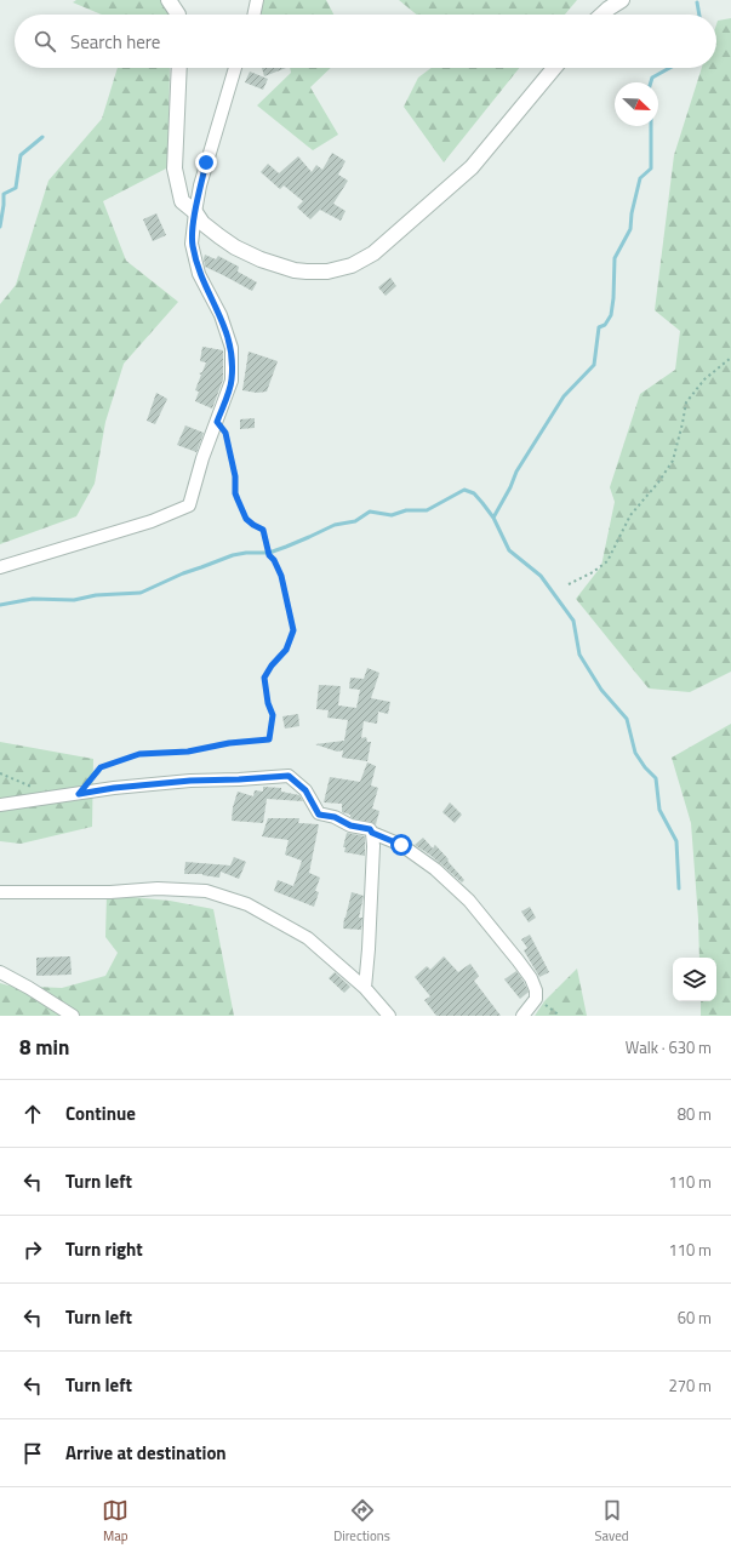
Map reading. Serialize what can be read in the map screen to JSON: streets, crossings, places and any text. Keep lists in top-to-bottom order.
{
  "north": "bottom right",
  "page": {
    "search": "Search here",
    "heading": ["8 min", "Walk · 630 m"],
    "list": [
      ["Continue", "80 m"],
      ["Turn left", "110 m"],
      ["Turn right", "110 m"],
      ["Turn left", "60 m"],
      ["Turn left", "270 m"],
      "Arrive at destination"
    ],
    "nav": ["Map", "Directions", "Saved"]
  }
}
